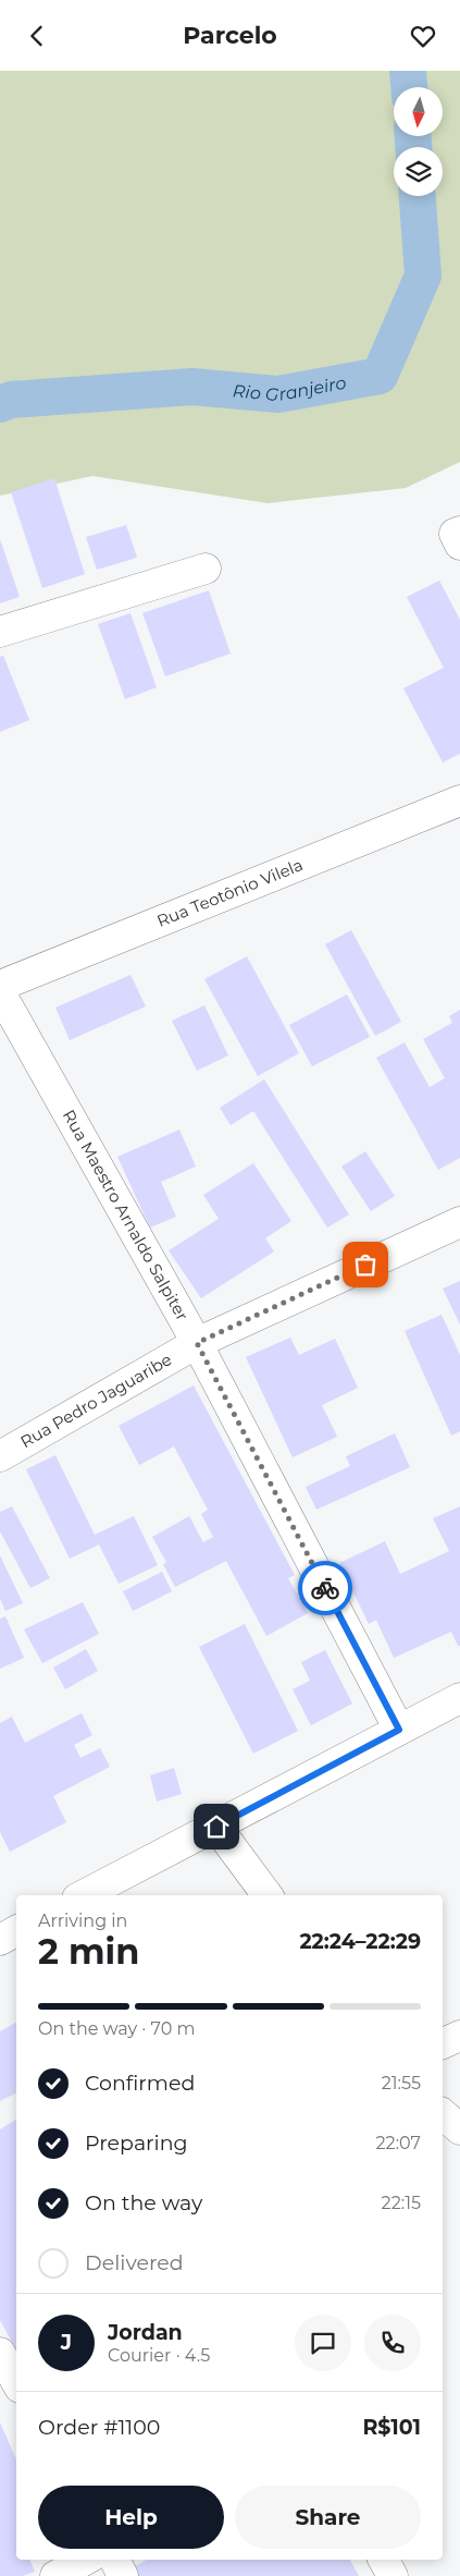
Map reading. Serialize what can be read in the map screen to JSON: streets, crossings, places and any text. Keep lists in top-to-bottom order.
{
  "streets": {
    "street": ["Rua Teotônio Vilela", "Rua Maestro Arnaldo Salpiter", "Rua Pedro Jaguaribe"]
  },
  "crossings": [
    ["Rua Maestro Arnaldo Salpiter", "Rua Pedro Jaguaribe"]
  ],
  "water": ["Rio Granjeiro"],
  "north": "bottom",
  "page": {
    "header": "Parcelo",
    "heading": ["2 min", "Arriving in", "22:24–22:29"],
    "panel": [
      "Jordan",
      "Courier · 4.5",
      "Order #1100",
      "R$101"
    ],
    "bar": "On the way · 70 m",
    "list": [
      ["Confirmed", "21:55"],
      ["Preparing", "22:07"],
      ["On the way", "22:15"],
      "Delivered"
    ],
    "round": "J",
    "buttons": ["Help", "Share"]
  }
}
